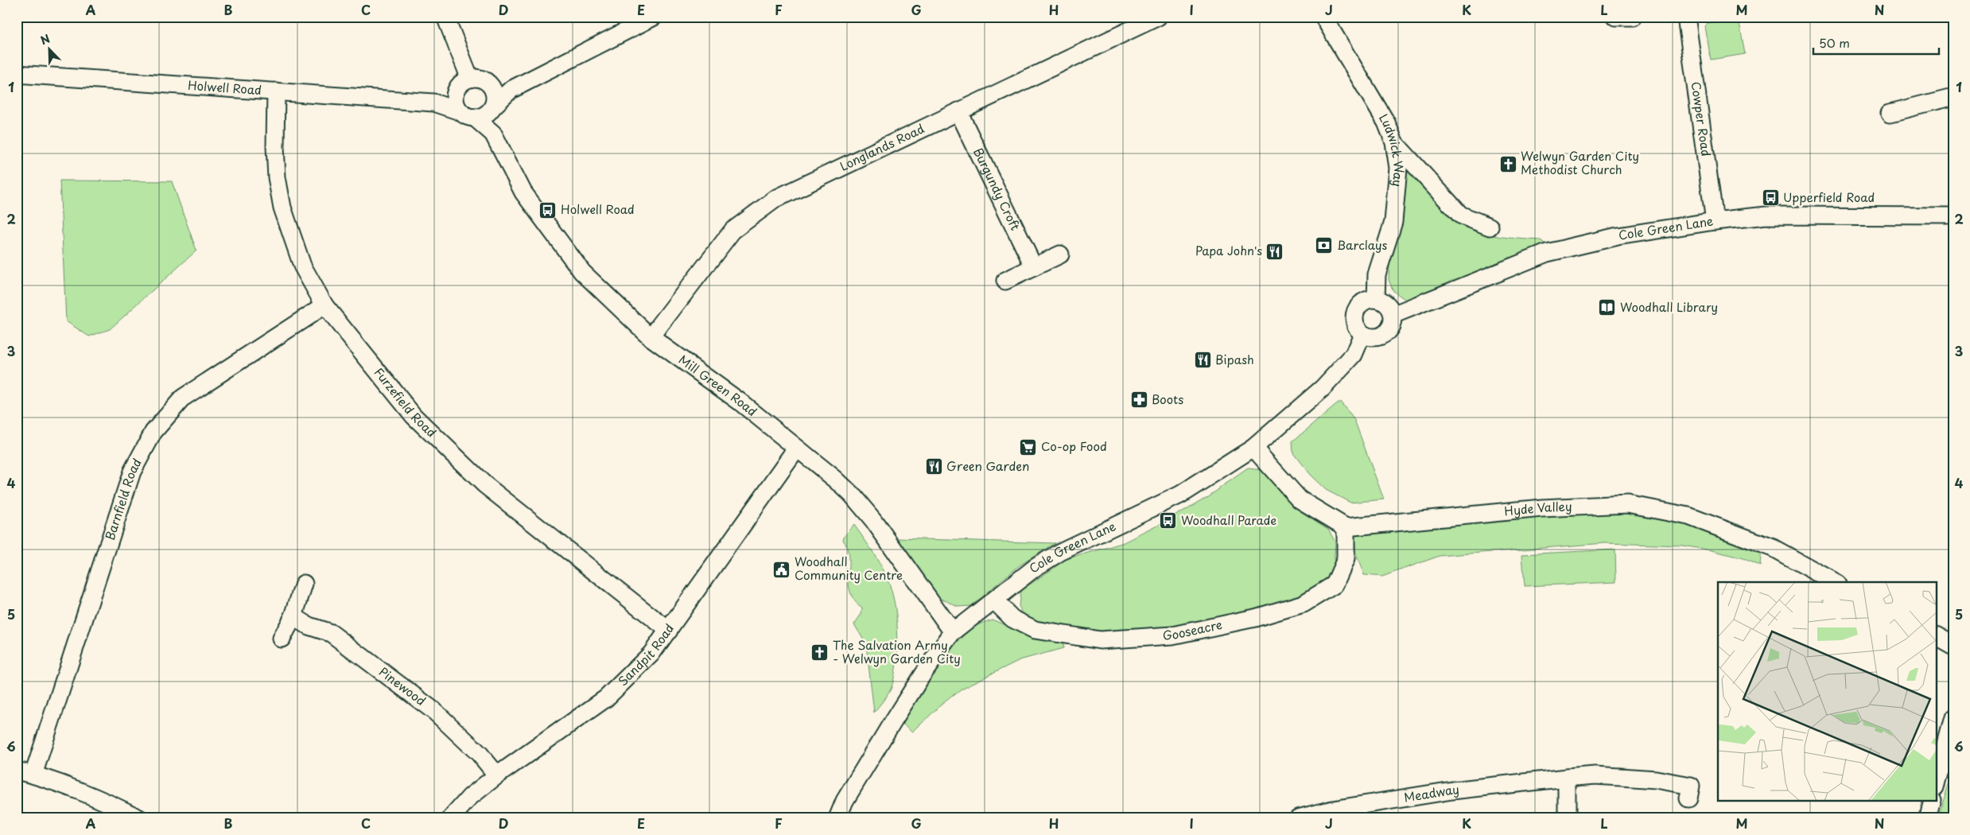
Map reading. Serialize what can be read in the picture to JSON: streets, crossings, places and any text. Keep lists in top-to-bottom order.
{
  "streets": {
    "street": [
      "Holwell Road",
      "Cowper Road",
      "Longlands Road",
      "Ludwick Way",
      "Burgundy Croft",
      "Cole Green Lane",
      "Mill Green Road",
      "Furzefield Road",
      "Barnfield Road",
      "Hyde Valley",
      "Gooseacre",
      "Sandpit Road",
      "Pinewood",
      "Meadway"
    ]
  },
  "crossings": [
    ["Holwell Road", "Mill Green Road"],
    ["Holwell Road", "Furzefield Road"],
    ["Cowper Road", "Cole Green Lane"],
    ["Longlands Road", "Burgundy Croft"],
    ["Longlands Road", "Mill Green Road"],
    ["Ludwick Way", "Cole Green Lane"],
    ["Cole Green Lane", "Mill Green Road"],
    ["Cole Green Lane", "Gooseacre"],
    ["Mill Green Road", "Sandpit Road"],
    ["Furzefield Road", "Barnfield Road"],
    ["Furzefield Road", "Sandpit Road"],
    ["Hyde Valley", "Gooseacre"],
    ["Sandpit Road", "Pinewood"]
  ],
  "places": {
    "church": ["Welwyn Garden City Methodist Church", "The Salvation Army - Welwyn Garden City"],
    "bus stop": ["Upperfield Road", "Holwell Road", "Woodhall Parade"],
    "bank": ["Barclays"],
    "restaurant": ["Papa John's", "Bipash", "Green Garden"],
    "library": ["Woodhall Library"],
    "pharmacy": ["Boots"],
    "supermarket": ["Co-op Food"],
    "public building": ["Woodhall Community Centre"]
  },
  "scale_bar": "50 m",
  "north": "top left",
  "grid": {
    "columns": [
      "A",
      "B",
      "C",
      "D",
      "E",
      "F",
      "G",
      "H",
      "I",
      "J",
      "K",
      "L",
      "M",
      "N"
    ],
    "rows": [
      "1",
      "2",
      "3",
      "4",
      "5",
      "6"
    ]
  }
}
